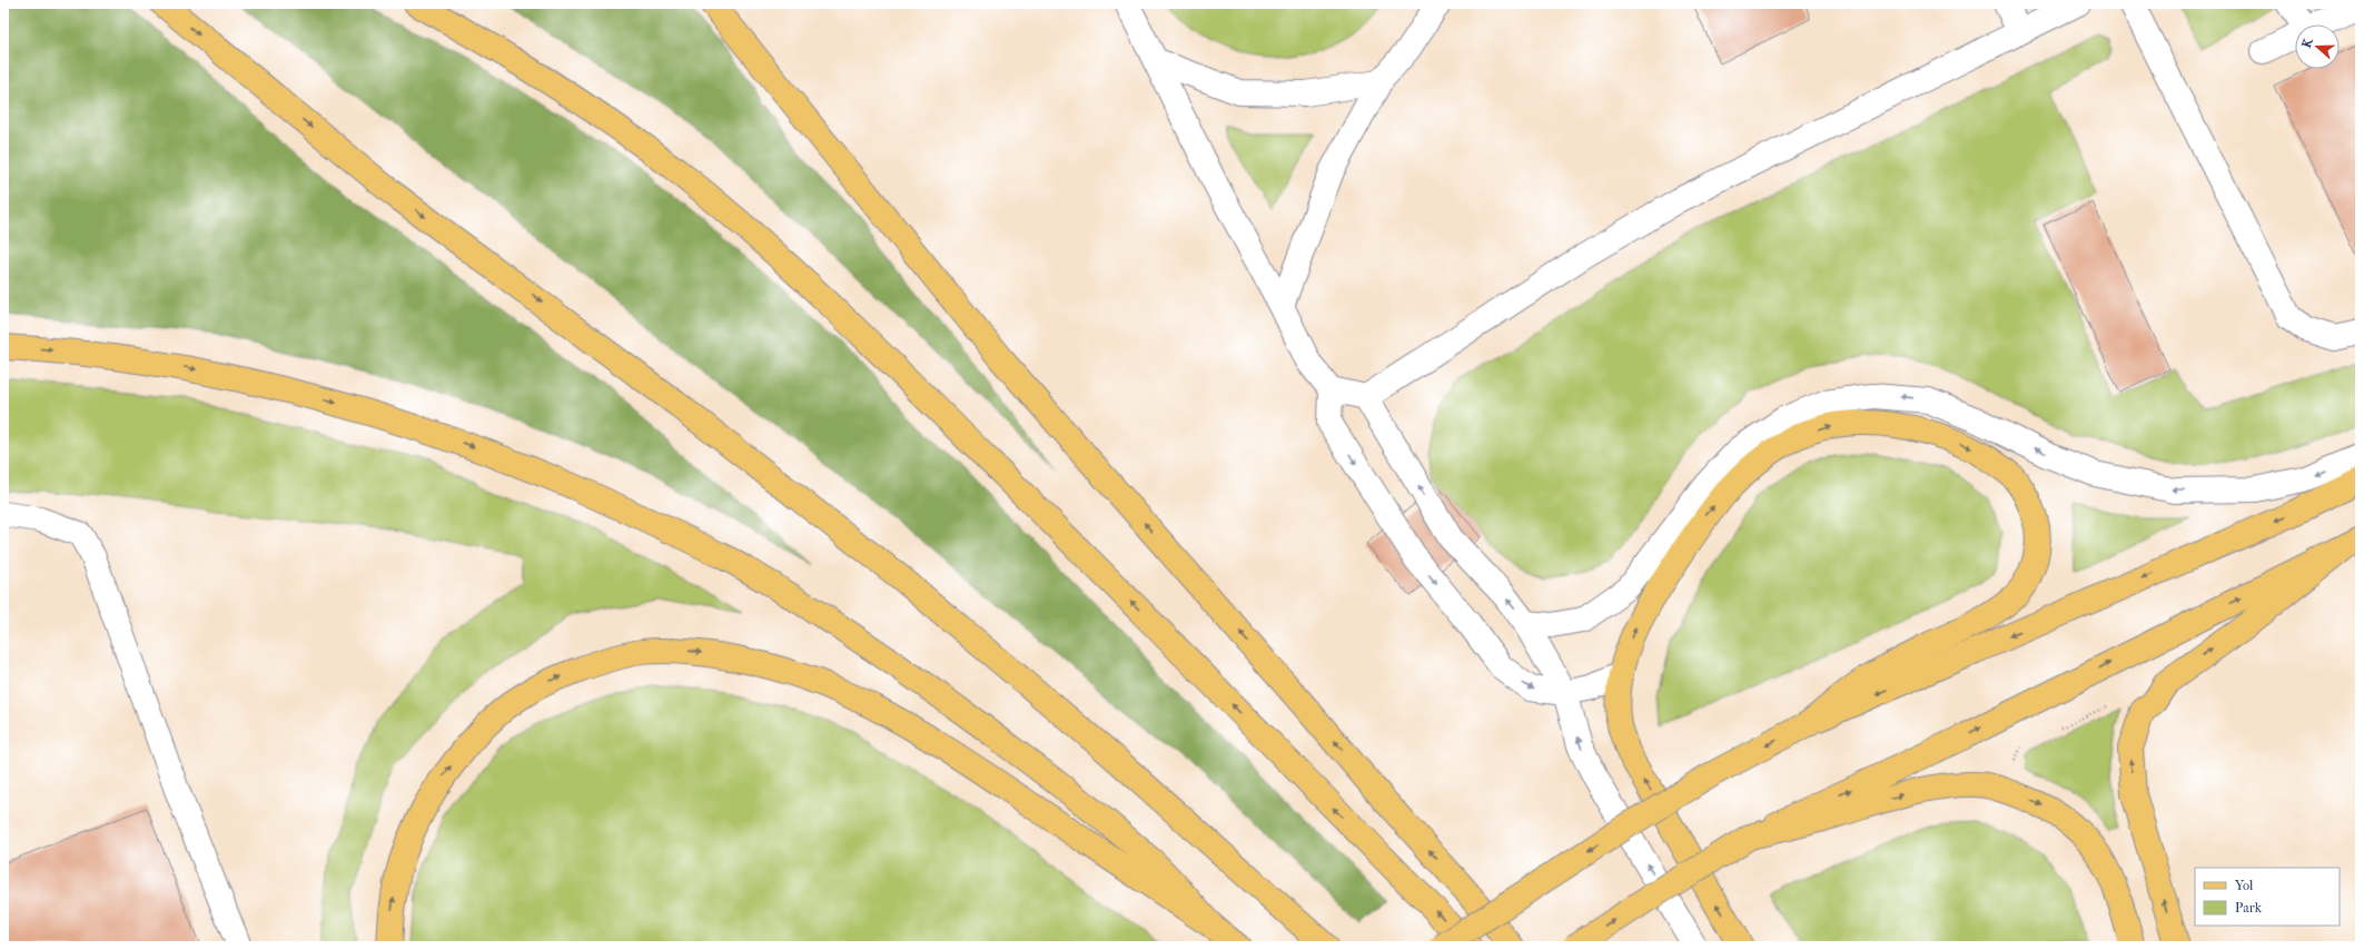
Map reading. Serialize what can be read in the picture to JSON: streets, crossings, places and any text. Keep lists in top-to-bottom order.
{
  "legend": ["Yol", "Park"],
  "north": "left"
}
